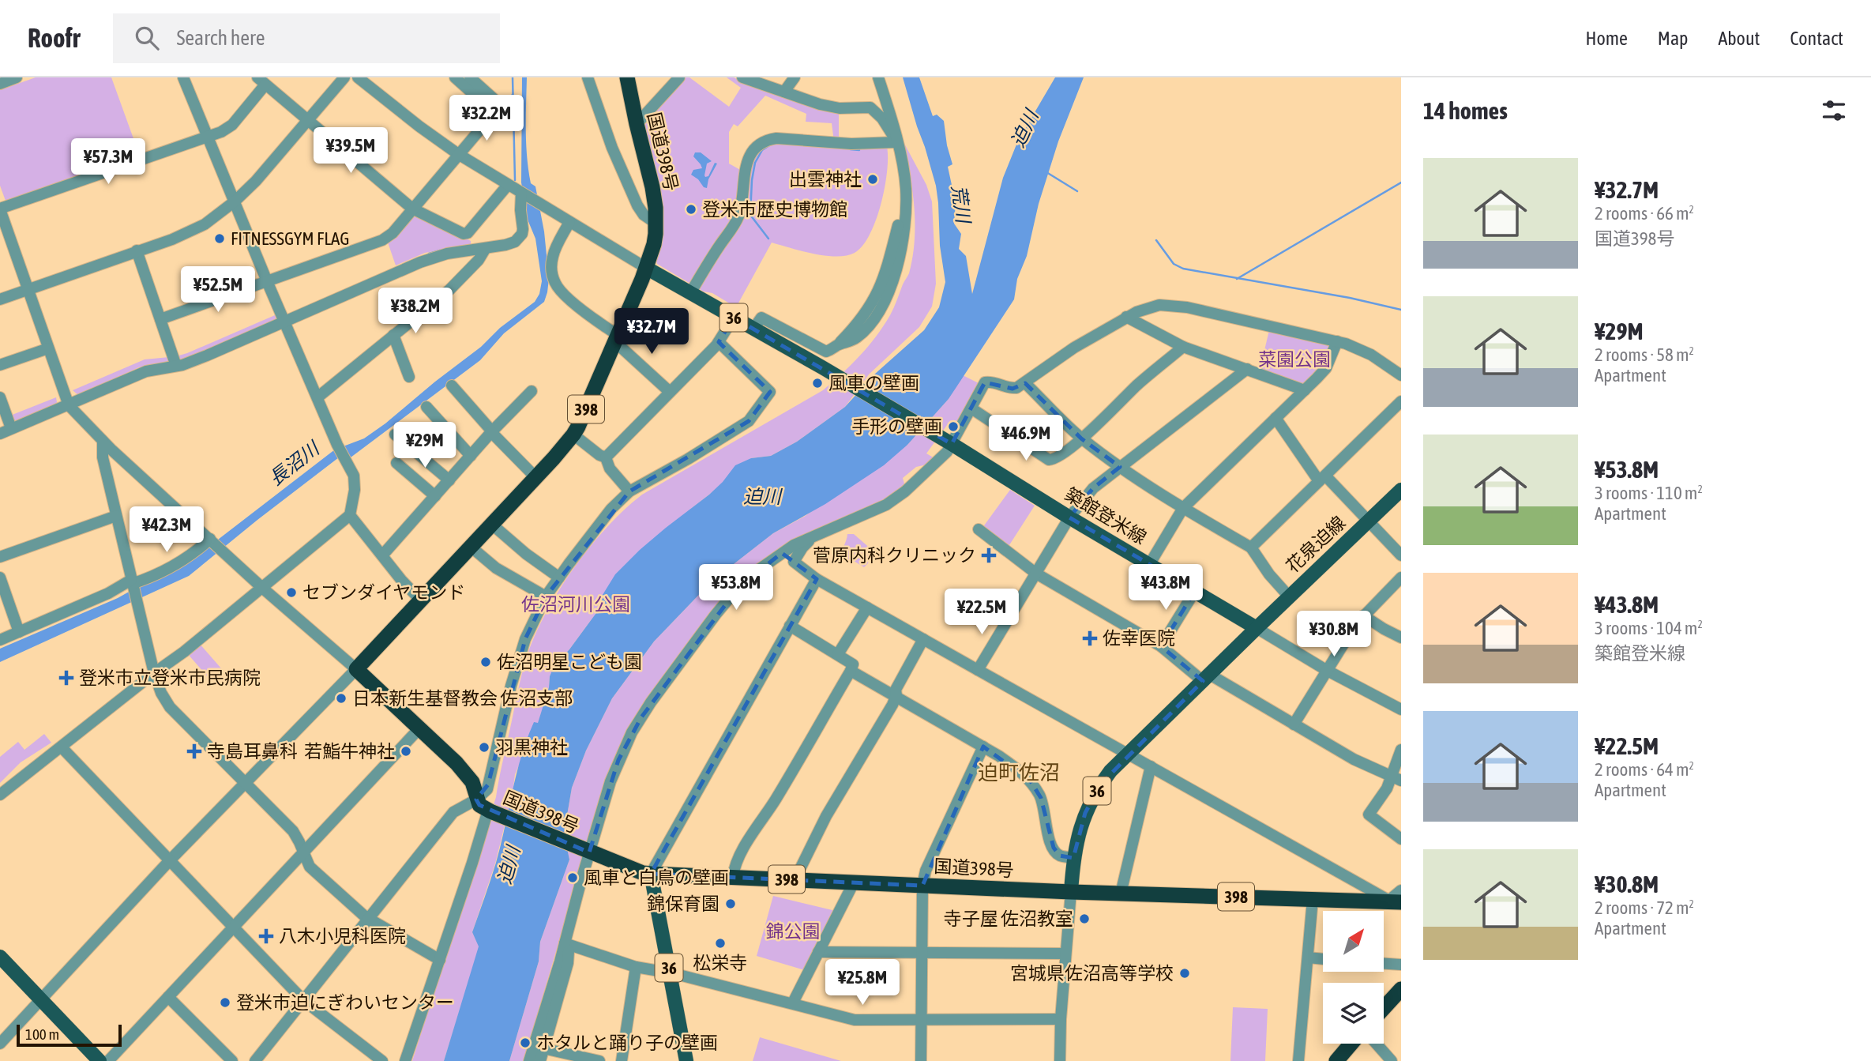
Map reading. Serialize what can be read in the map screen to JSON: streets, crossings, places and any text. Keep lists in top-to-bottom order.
{
  "streets": {
    "highway": ["国道398号", "398"],
    "main road": ["36", "築館登米線", "花泉迫線"]
  },
  "crossings": [
    ["国道398号", "36"],
    ["国道398号", "築館登米線"],
    ["36", "築館登米線"],
    ["36", "花泉迫線"],
    ["築館登米線", "花泉迫線"]
  ],
  "districts": ["迫町佐沼"],
  "water": ["迫川", "荒川", "長沼川"],
  "parks": ["菜園公園", "佐沼河川公園", "錦公園"],
  "places": {
    "other": [
      "出雲神社",
      "登米市歴史博物館",
      "FITNESSGYM FLAG",
      "風車の壁画",
      "手形の壁画",
      "セブンダイヤモンド",
      "佐沼明星こども園",
      "日本新生基督教会 佐沼支部",
      "羽黒神社",
      "若鮨牛神社",
      "風車と白鳥の壁画",
      "錦保育園",
      "寺子屋 佐沼教室",
      "松栄寺",
      "宮城県佐沼高等学校",
      "登米市迫にぎわいセンター",
      "ホタルと踊り子の壁画"
    ],
    "health": [
      "菅原内科クリニック",
      "佐幸医院",
      "登米市立登米市民病院",
      "寺島耳鼻科",
      "八木小児科医院"
    ]
  },
  "scale_bar": "100 m",
  "north": "top right",
  "page": {
    "header": "Roofr",
    "search": "Search here",
    "nav": [
      "Home",
      "Map",
      "About",
      "Contact"
    ],
    "heading": "14 homes",
    "price": [
      "¥32.2M",
      "¥39.5M",
      "¥57.3M",
      "¥52.5M",
      "¥38.2M",
      "¥32.7M",
      "¥46.9M",
      "¥29M",
      "¥42.3M",
      "¥53.8M",
      "¥43.8M",
      "¥22.5M",
      "¥30.8M",
      "¥25.8M"
    ],
    "list": [
      {
        "name": "¥32.7M",
        "note": "2 rooms · 66 m² · 国道398号"
      },
      {
        "name": "¥29M",
        "note": "2 rooms · 58 m² · Apartment"
      },
      {
        "name": "¥53.8M",
        "note": "3 rooms · 110 m² · Apartment"
      },
      {
        "name": "¥43.8M",
        "note": "3 rooms · 104 m² · 築館登米線"
      },
      {
        "name": "¥22.5M",
        "note": "2 rooms · 64 m² · Apartment"
      },
      {
        "name": "¥30.8M",
        "note": "2 rooms · 72 m² · Apartment"
      }
    ],
    "scale": "100 m"
  }
}
